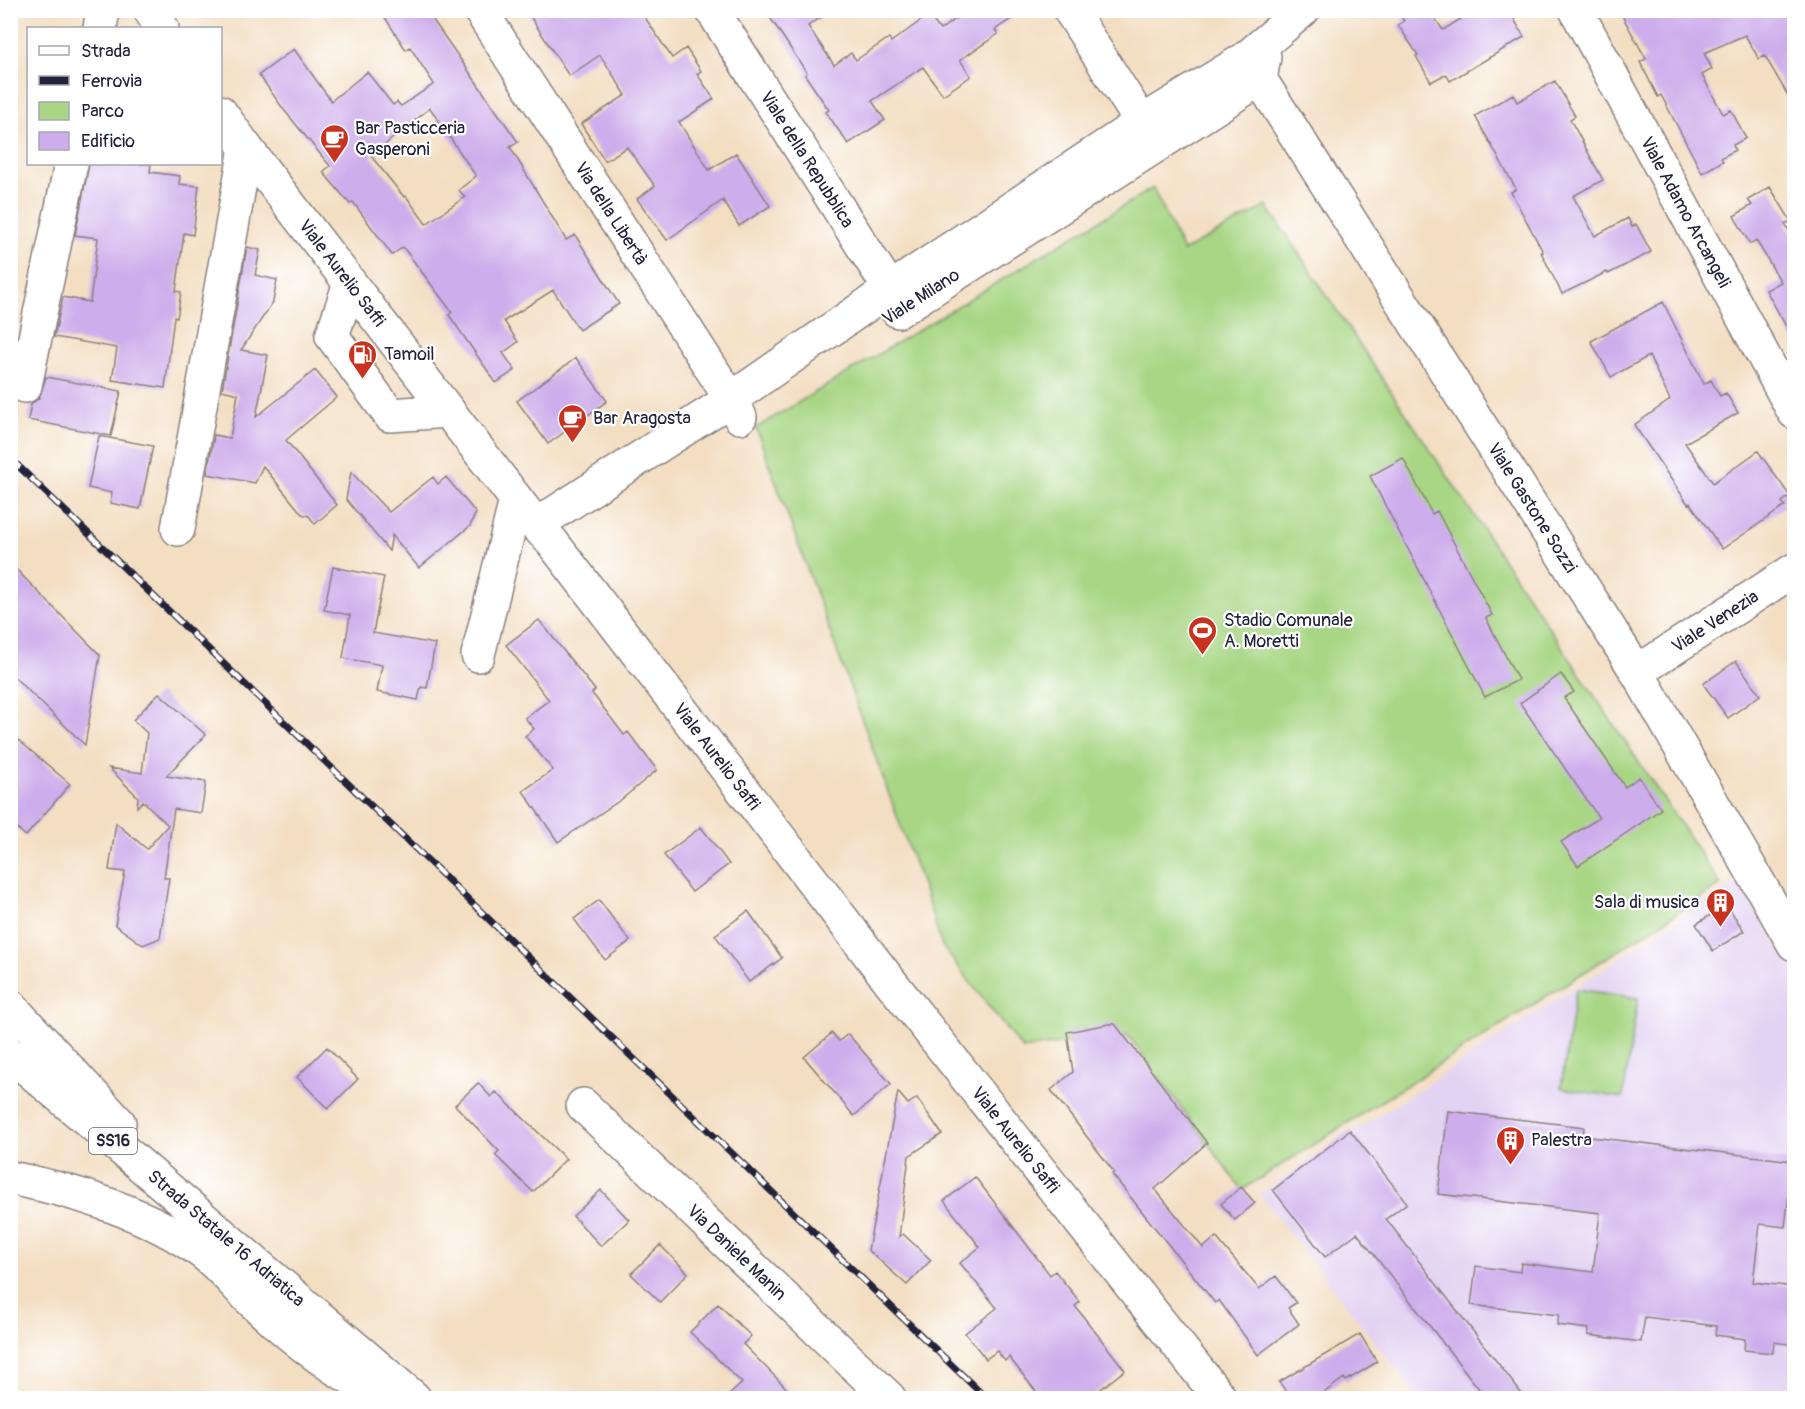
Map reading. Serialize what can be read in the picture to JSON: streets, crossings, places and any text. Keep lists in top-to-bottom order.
{
  "streets": {
    "street": [
      "Viale della Repubblica",
      "Viale Adamo Arcangeli",
      "Via della Libertà",
      "Viale Aurelio Saffi",
      "Viale Milano",
      "Viale Gastone Sozzi",
      "Viale Venezia",
      "SS16",
      "Strada Statale 16 Adriatica",
      "Via Daniele Manin"
    ]
  },
  "crossings": [
    ["Viale della Repubblica", "Viale Milano"],
    ["Via della Libertà", "Viale Milano"],
    ["Viale Aurelio Saffi", "Viale Milano"],
    ["Viale Milano", "Viale Gastone Sozzi"],
    ["Viale Gastone Sozzi", "Viale Venezia"]
  ],
  "places": {
    "cafe": ["Bar Pasticceria Gasperoni", "Bar Aragosta"],
    "fuel station": ["Tamoil"],
    "sports": ["Stadio Comunale A. Moretti"],
    "building": ["Sala di musica", "Palestra"]
  },
  "legend": [
    "Strada",
    "Ferrovia",
    "Parco",
    "Edificio"
  ]
}
